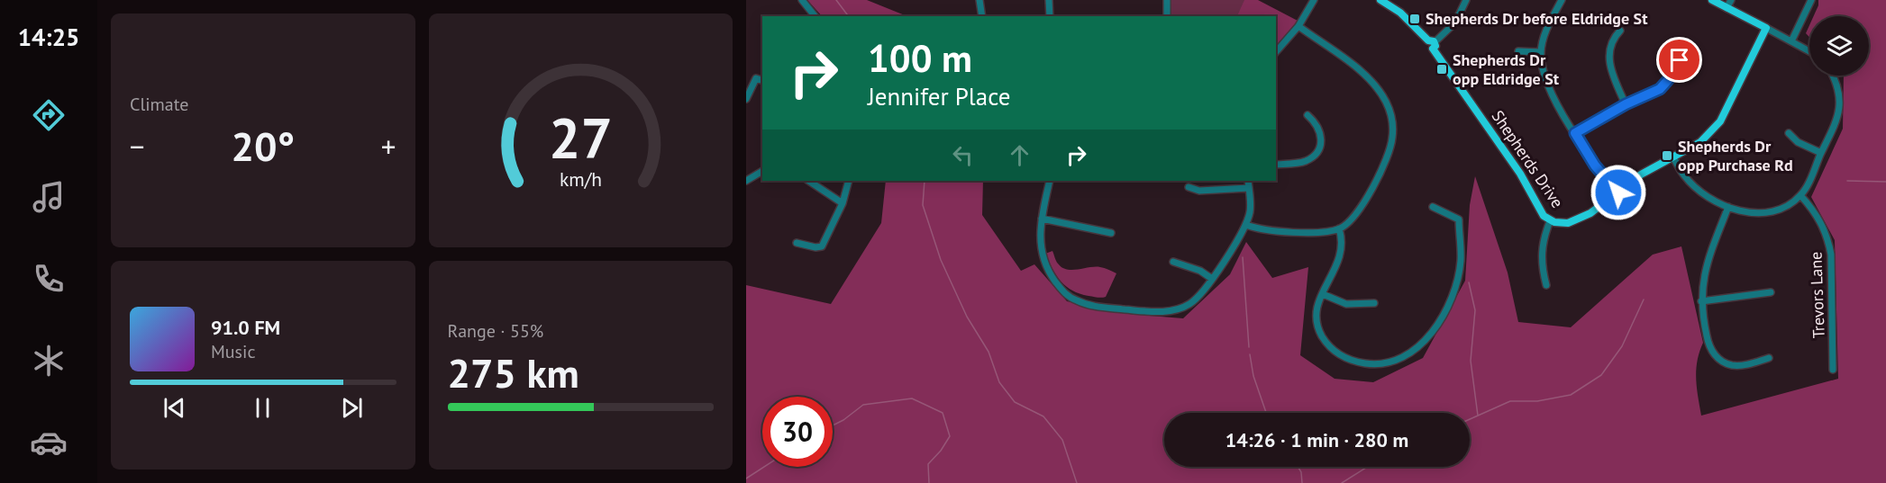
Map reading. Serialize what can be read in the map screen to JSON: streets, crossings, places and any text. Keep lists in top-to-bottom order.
{
  "streets": {
    "main road": ["Shepherds Drive"],
    "street": ["Trevors Lane"]
  },
  "places": {
    "transit": ["Shepherds Dr before Eldridge St", "Shepherds Dr opp Eldridge St", "Shepherds Dr opp Purchase Rd"]
  },
  "page": {
    "tabs": "14:25",
    "tile": [
      "Climate",
      ["Range · 55%", "275 km"]
    ],
    "turn": ["100 m", "Jennifer Place"],
    "heat": ["−", "20°", "+"],
    "song": ["91.0 FM", "Music"],
    "limit": "30",
    "trip": "14:26 · 1 min · 280 m",
    "gauge": ["27", "km/h"]
  }
}
